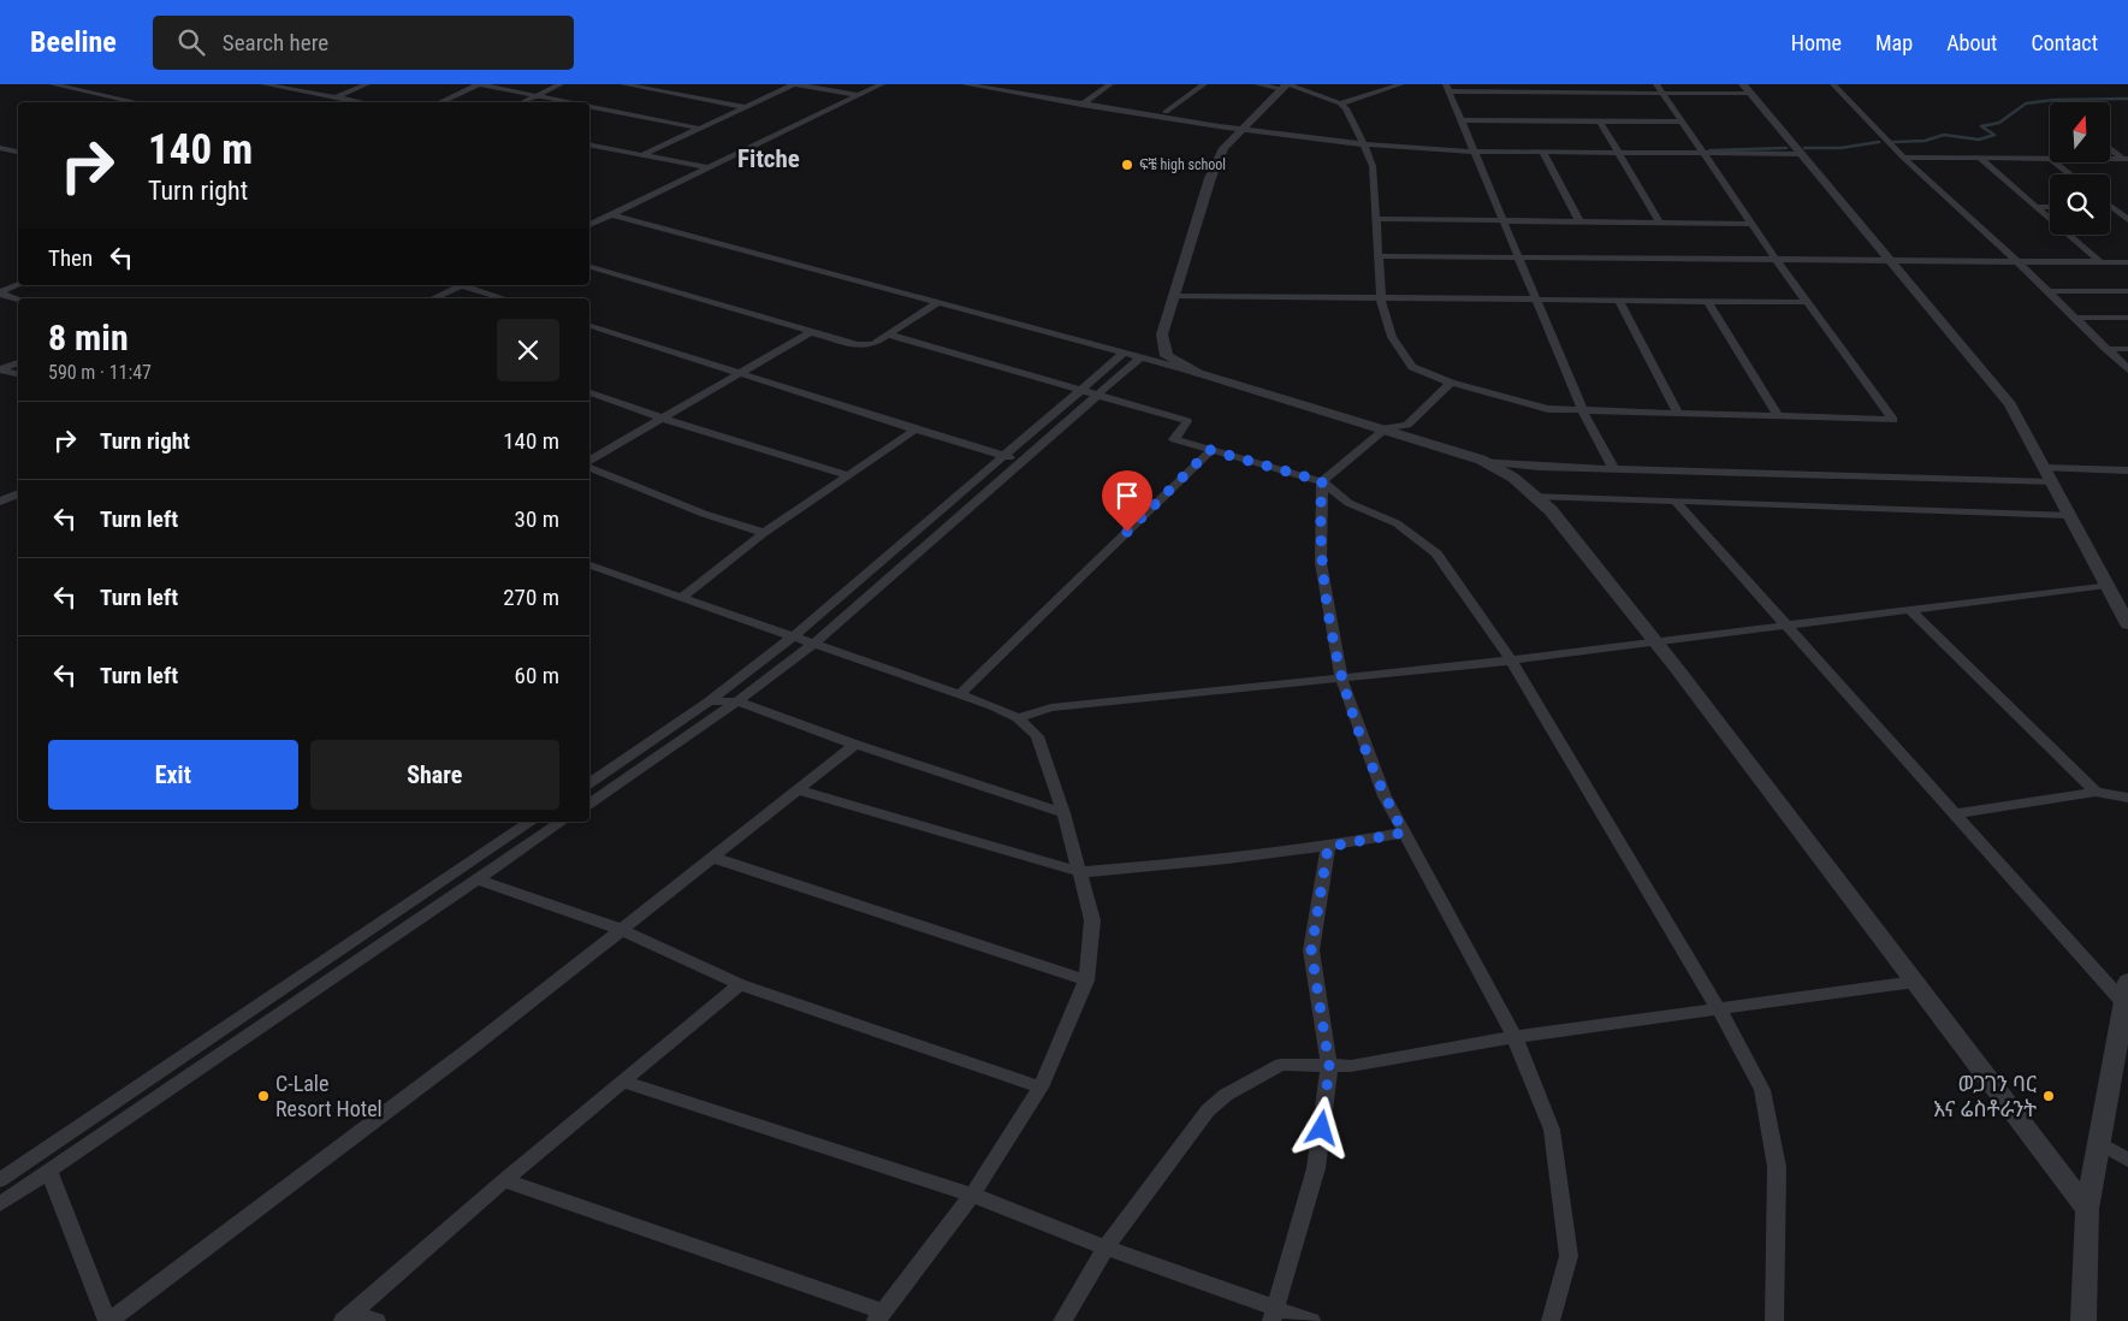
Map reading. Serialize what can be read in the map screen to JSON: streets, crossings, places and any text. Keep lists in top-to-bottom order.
{
  "districts": ["Fitche"],
  "places": ["ፍቼ high school", "C-Lale Resort Hotel", "ወጋገን ባር እና ሬስቶራንት"],
  "north": "top",
  "page": {
    "header": "Beeline",
    "search": "Search here",
    "nav": [
      "Home",
      "Map",
      "About",
      "Contact"
    ],
    "turn": ["140 m", "Turn right"],
    "then": "Then",
    "heading": ["8 min", "590 m · 11:47"],
    "list": [
      {
        "name": "Turn right",
        "value": "140 m"
      },
      {
        "name": "Turn left",
        "value": "30 m"
      },
      {
        "name": "Turn left",
        "value": "270 m"
      },
      {
        "name": "Turn left",
        "value": "60 m"
      }
    ],
    "buttons": ["Exit", "Share"]
  }
}
